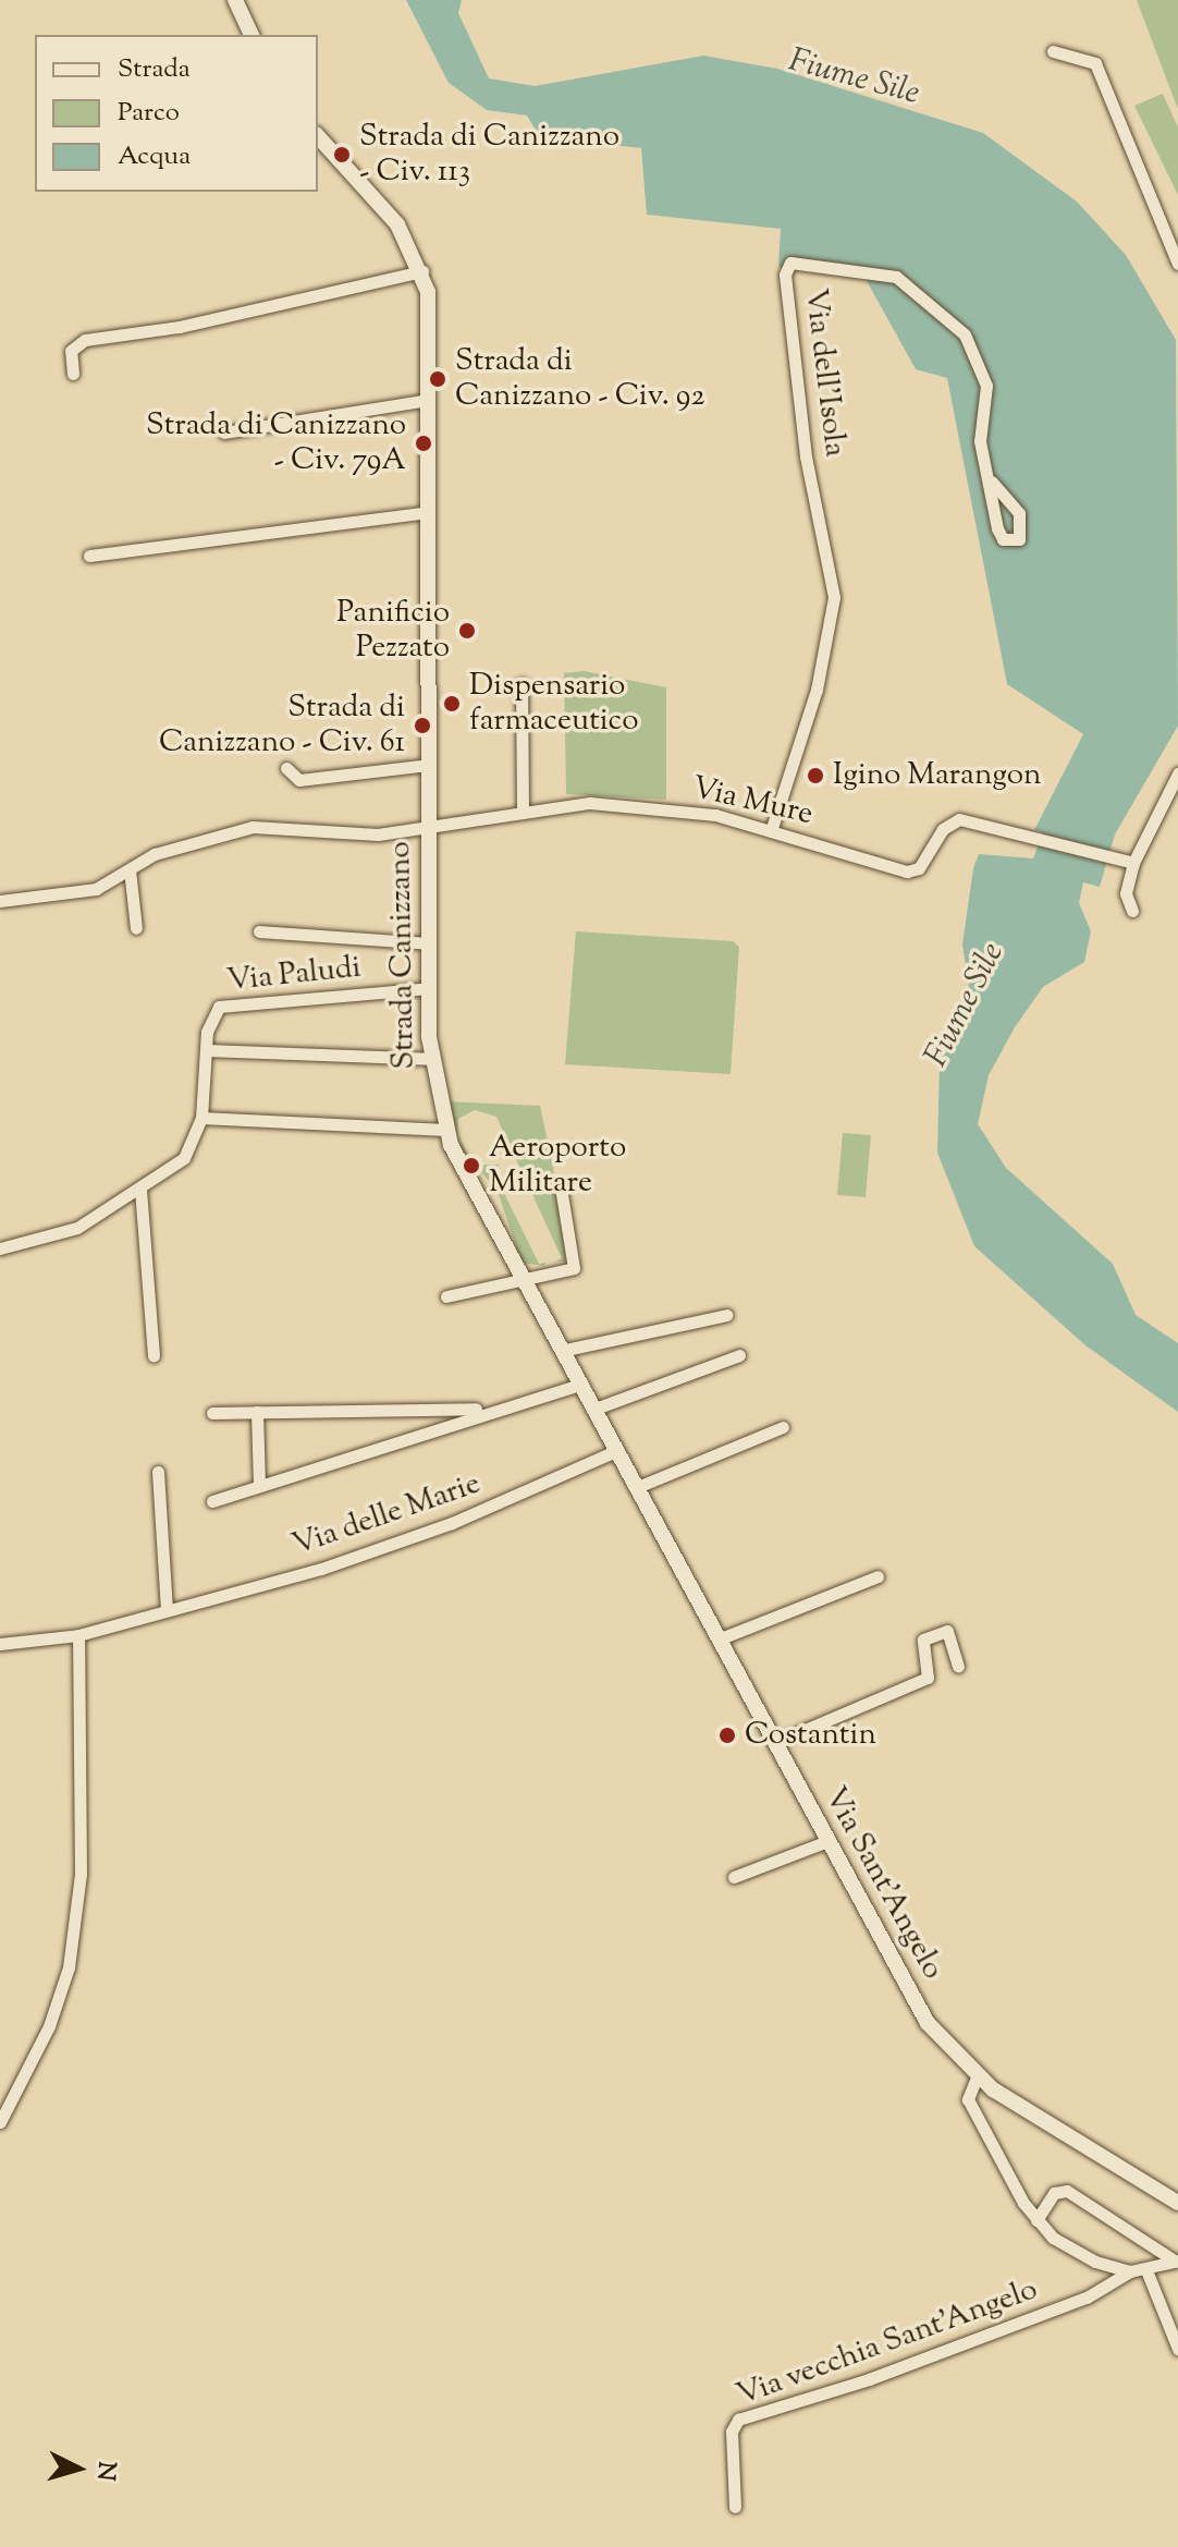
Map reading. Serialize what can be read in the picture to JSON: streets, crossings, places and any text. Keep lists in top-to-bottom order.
{
  "streets": {
    "street": [
      "Via dell'Isola",
      "Via Mure",
      "Strada Canizzano",
      "Via Paludi",
      "Via delle Marie",
      "Via Sant'Angelo",
      "Via vecchia Sant'Angelo"
    ]
  },
  "crossings": [
    ["Via dell'Isola", "Via Mure"],
    ["Via Mure", "Strada Canizzano"],
    ["Strada Canizzano", "Via Paludi"],
    ["Strada Canizzano", "Via delle Marie"],
    ["Strada Canizzano", "Via Sant'Angelo"],
    ["Via delle Marie", "Via Sant'Angelo"],
    ["Via Sant'Angelo", "Via vecchia Sant'Angelo"]
  ],
  "water": ["Fiume Sile"],
  "places": [
    "Strada di Canizzano - Civ. 113",
    "Strada di Canizzano - Civ. 92",
    "Strada di Canizzano - Civ. 79A",
    "Panificio Pezzato",
    "Dispensario farmaceutico",
    "Strada di Canizzano - Civ. 61",
    "Igino Marangon",
    "Aeroporto Militare",
    "Costantin"
  ],
  "legend": ["Strada", "Parco", "Acqua"],
  "north": "right"
}
